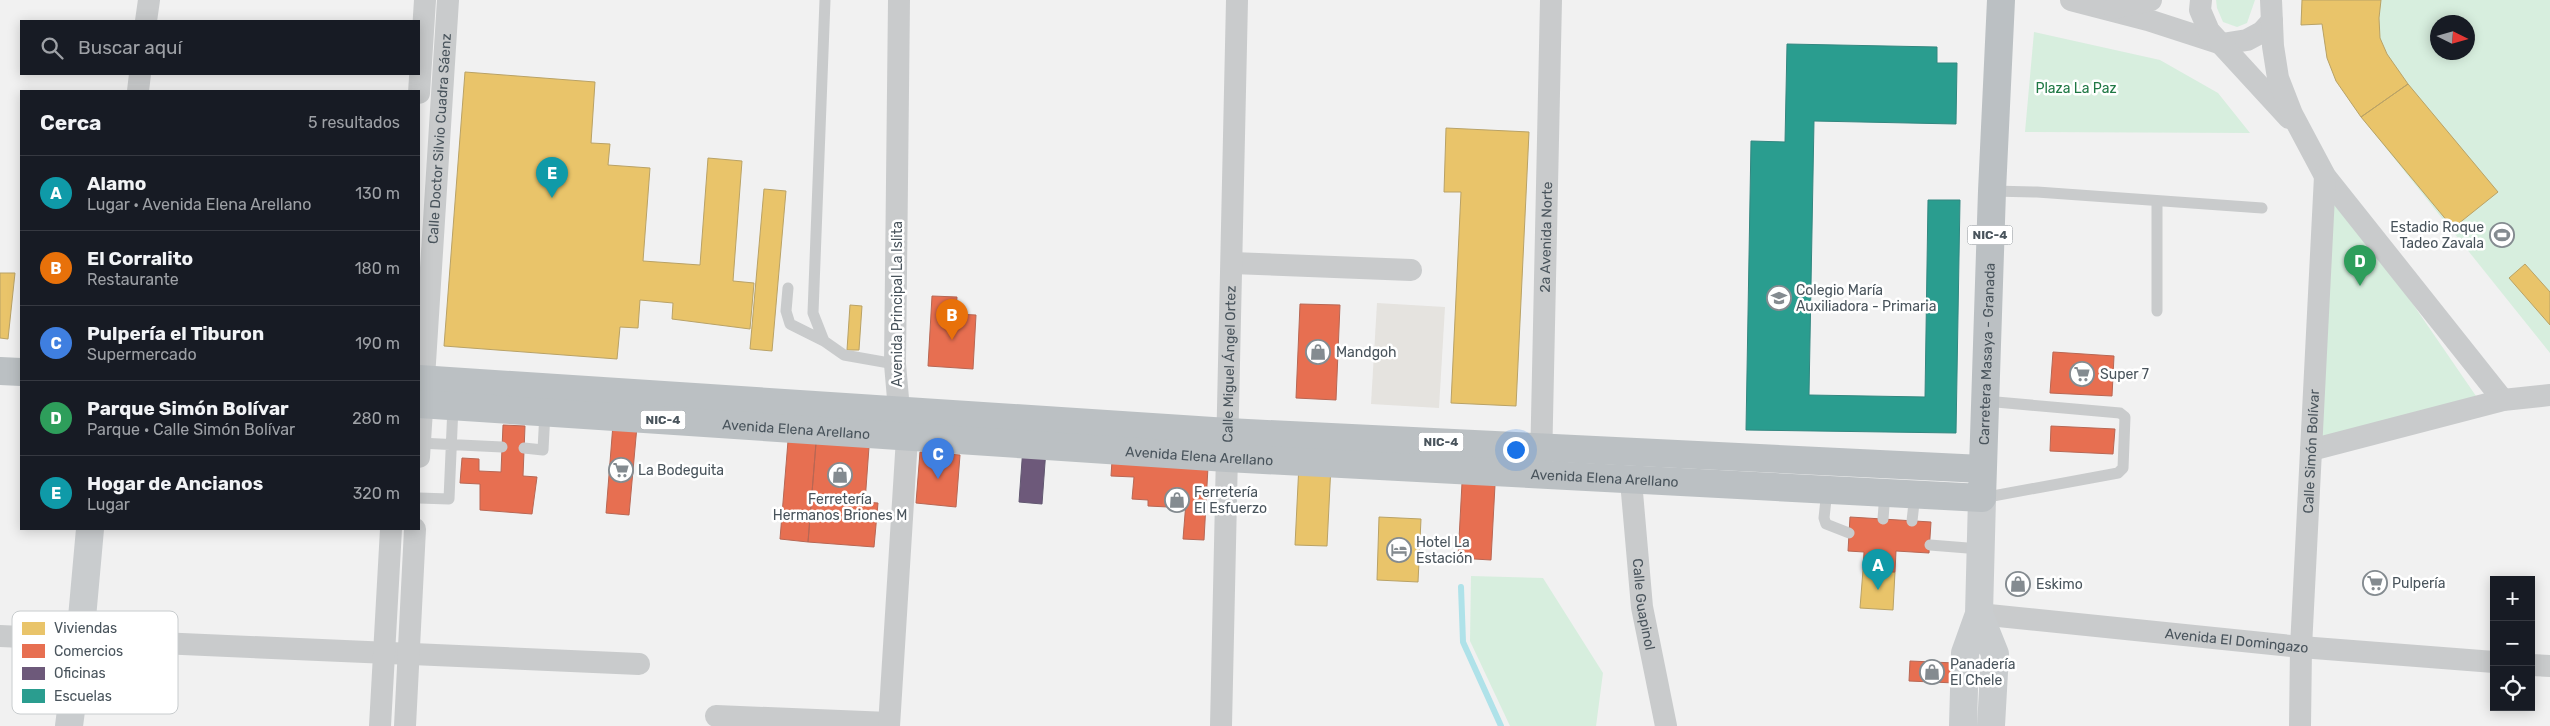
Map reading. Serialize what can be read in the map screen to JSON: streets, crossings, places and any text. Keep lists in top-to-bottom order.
{
  "streets": {
    "highway": ["NIC-4", "Carretera Masaya - Granada", "Avenida Elena Arellano"],
    "street": [
      "Calle Doctor Silvio Cuadra Sáenz",
      "2a Avenida Norte",
      "Avenida Principal La Islita",
      "Calle Miguel Ángel Ortez",
      "Calle Simón Bolívar",
      "Calle Guapinol",
      "Avenida El Domingazo"
    ]
  },
  "crossings": [
    ["Calle Doctor Silvio Cuadra Sáenz", "Avenida Elena Arellano"],
    ["2a Avenida Norte", "Avenida Elena Arellano"],
    ["Avenida Principal La Islita", "Avenida Elena Arellano"],
    ["Carretera Masaya - Granada", "Avenida Elena Arellano"],
    ["Calle Miguel Ángel Ortez", "Avenida Elena Arellano"],
    ["Avenida Elena Arellano", "Calle Guapinol"],
    ["Calle Simón Bolívar", "Avenida El Domingazo"]
  ],
  "parks": ["Plaza La Paz"],
  "places": {
    "sports": ["Estadio Roque Tadeo Zavala"],
    "school or university": ["Colegio María Auxiliadora - Primaria"],
    "shop": [
      "Mandgoh",
      "Ferretería Hermanos Briones M",
      "Ferretería El Esfuerzo",
      "Eskimo",
      "Panadería El Chele"
    ],
    "supermarket": ["Super 7", "La Bodeguita", "Pulpería"],
    "hotel": ["Hotel La Estación"]
  },
  "legend": [
    "Viviendas",
    "Comercios",
    "Oficinas",
    "Escuelas"
  ],
  "north": "right",
  "page": {
    "search": "Buscar aquí",
    "heading": ["Cerca", "5 resultados"],
    "list": [
      {
        "mark": "A",
        "name": "Alamo",
        "note": "Lugar · Avenida Elena Arellano",
        "value": "130 m"
      },
      {
        "mark": "B",
        "name": "El Corralito",
        "note": "Restaurante",
        "value": "180 m"
      },
      {
        "mark": "C",
        "name": "Pulpería el Tiburon",
        "note": "Supermercado",
        "value": "190 m"
      },
      {
        "mark": "D",
        "name": "Parque Simón Bolívar",
        "note": "Parque · Calle Simón Bolívar",
        "value": "280 m"
      },
      {
        "mark": "E",
        "name": "Hogar de Ancianos",
        "note": "Lugar",
        "value": "320 m"
      }
    ],
    "pins": [
      "E",
      "D",
      "B",
      "C",
      "A"
    ],
    "map_buttons": ["+", "−"]
  }
}
